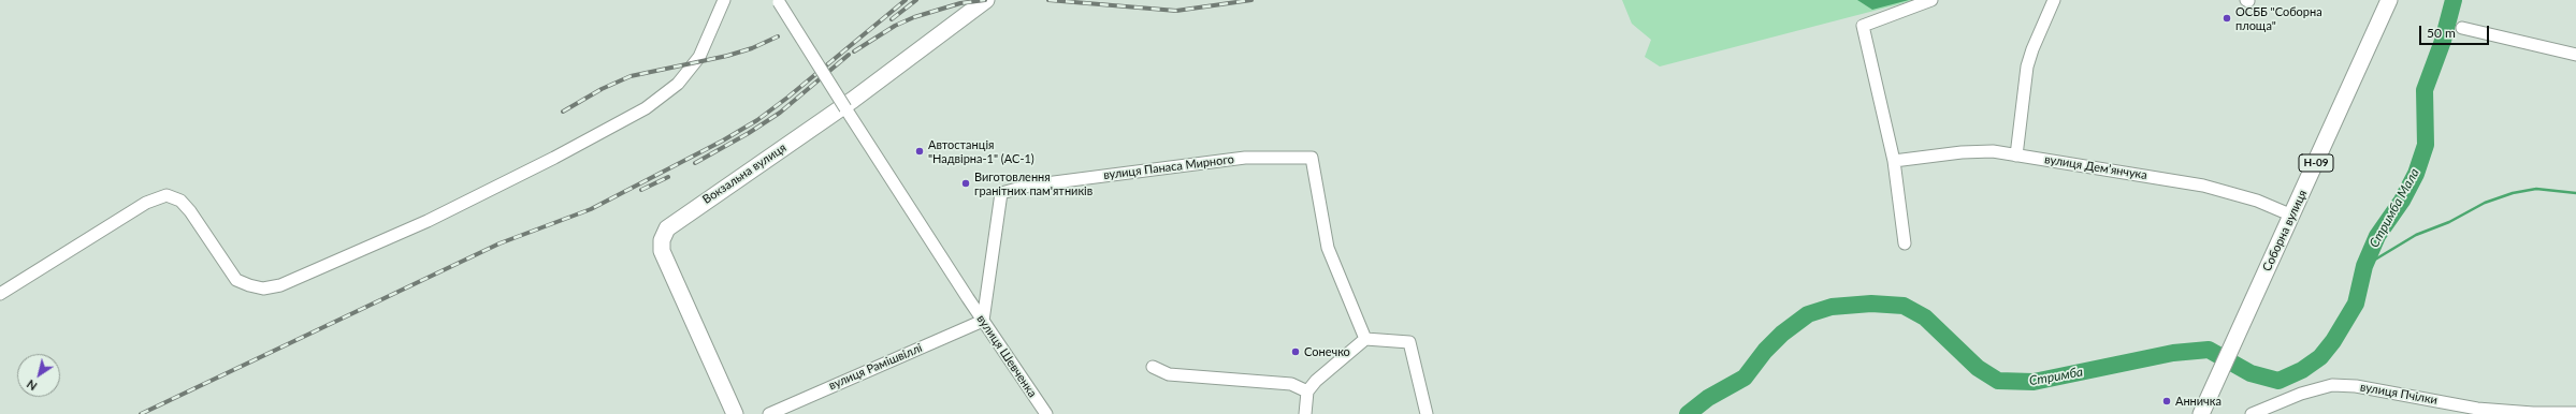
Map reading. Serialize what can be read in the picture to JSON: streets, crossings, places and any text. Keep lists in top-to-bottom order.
{
  "streets": {
    "main road": ["Н-09", "Вокзальна вулиця", "Соборна вулиця"],
    "street": [
      "вулиця Панаса Мирного",
      "вулиця Демʼянчука",
      "вулиця Шевченка",
      "вулиця Рамішвіллі",
      "вулиця Пчілки"
    ]
  },
  "crossings": [
    ["вулиця Панаса Мирного", "вулиця Шевченка"],
    ["вулиця Панаса Мирного", "вулиця Рамішвіллі"],
    ["вулиця Демʼянчука", "Соборна вулиця"],
    ["вулиця Шевченка", "вулиця Рамішвіллі"]
  ],
  "water": ["Стримба Мала", "Стримба"],
  "places": [
    "ОСББ \"Соборна площа\"",
    "Автостанція \"Надвірна-1\" (АС-1)",
    "Виготовлення гранітних пам'ятників",
    "Сонечко",
    "Анничка"
  ],
  "scale_bar": "50 m",
  "north": "bottom left"
}
